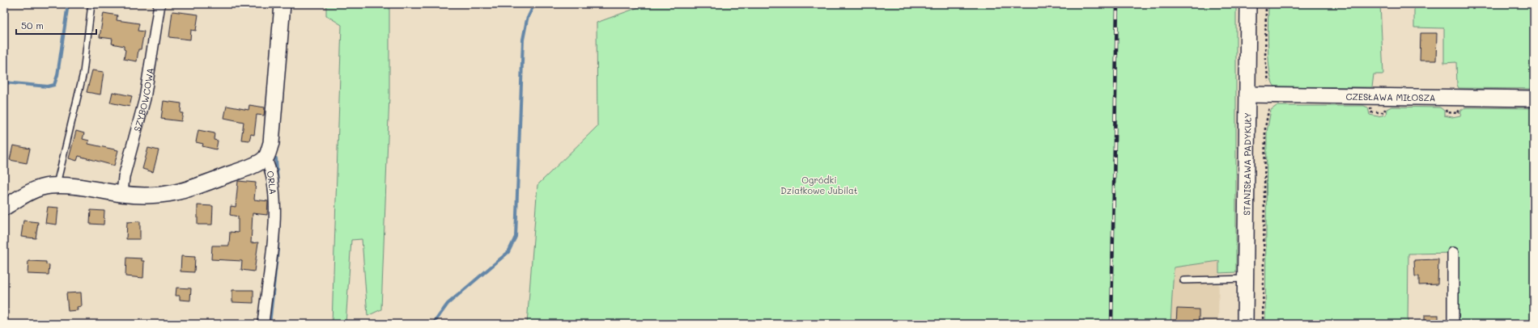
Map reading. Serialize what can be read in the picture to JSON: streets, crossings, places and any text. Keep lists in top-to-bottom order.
{
  "streets": {
    "street": [
      "CZESŁAWA MIŁOSZA",
      "SZYBOWCOWA",
      "STANISŁAWA PADYKUŁY",
      "ORLA"
    ]
  },
  "crossings": [
    ["CZESŁAWA MIŁOSZA", "STANISŁAWA PADYKUŁY"]
  ],
  "parks": ["Ogródki Działkowe Jubilat"],
  "scale_bar": "50 m"
}
